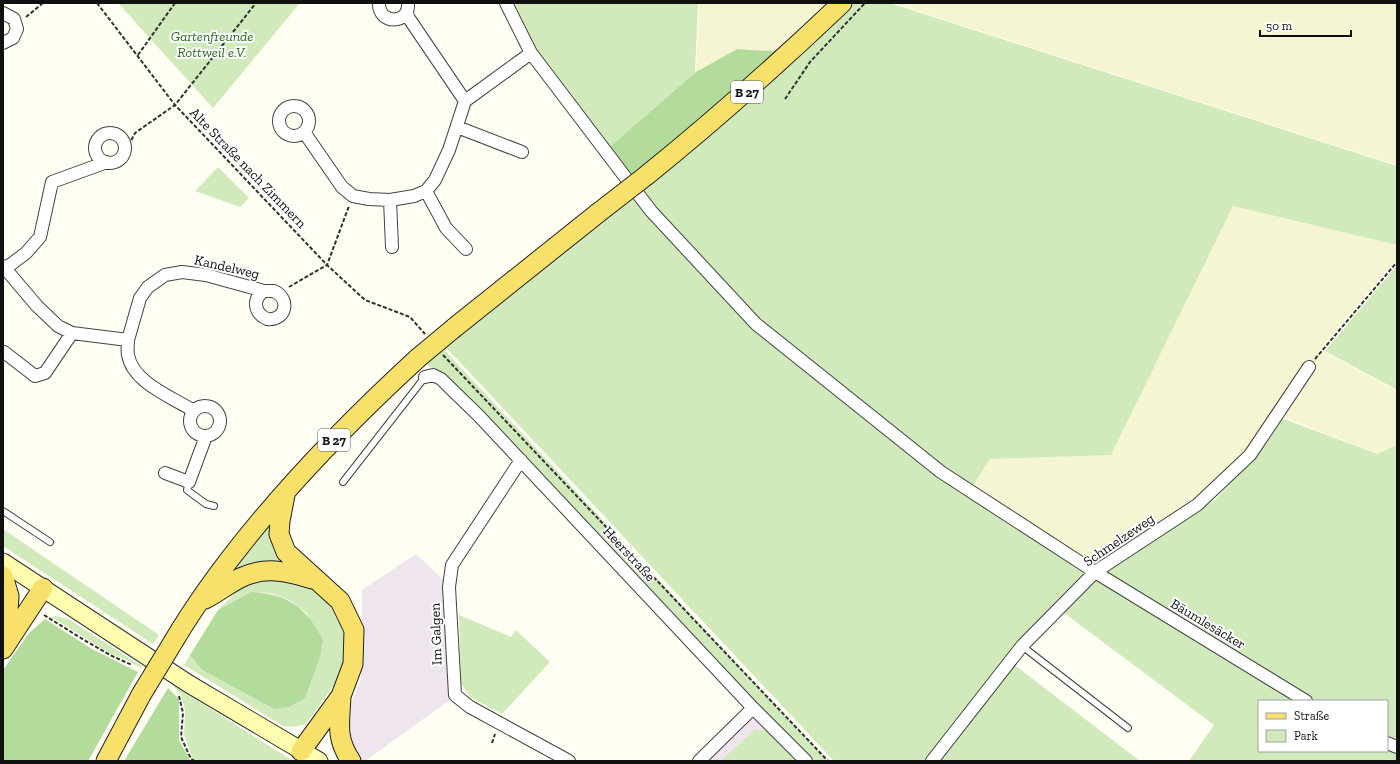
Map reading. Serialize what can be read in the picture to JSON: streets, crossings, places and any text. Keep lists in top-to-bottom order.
{
  "streets": {
    "main road": ["B 27"],
    "street": [
      "Kandelweg",
      "Schmelzeweg",
      "Heerstraße",
      "Bäumlesäcker",
      "Im Galgen"
    ],
    "path": ["Alte Straße nach Zimmern"]
  },
  "crossings": [
    ["Schmelzeweg", "Bäumlesäcker"],
    ["Heerstraße", "Im Galgen"]
  ],
  "parks": ["Gartenfreunde Rottweil e.V."],
  "legend": ["Straße", "Park"],
  "scale_bar": "50 m"
}
